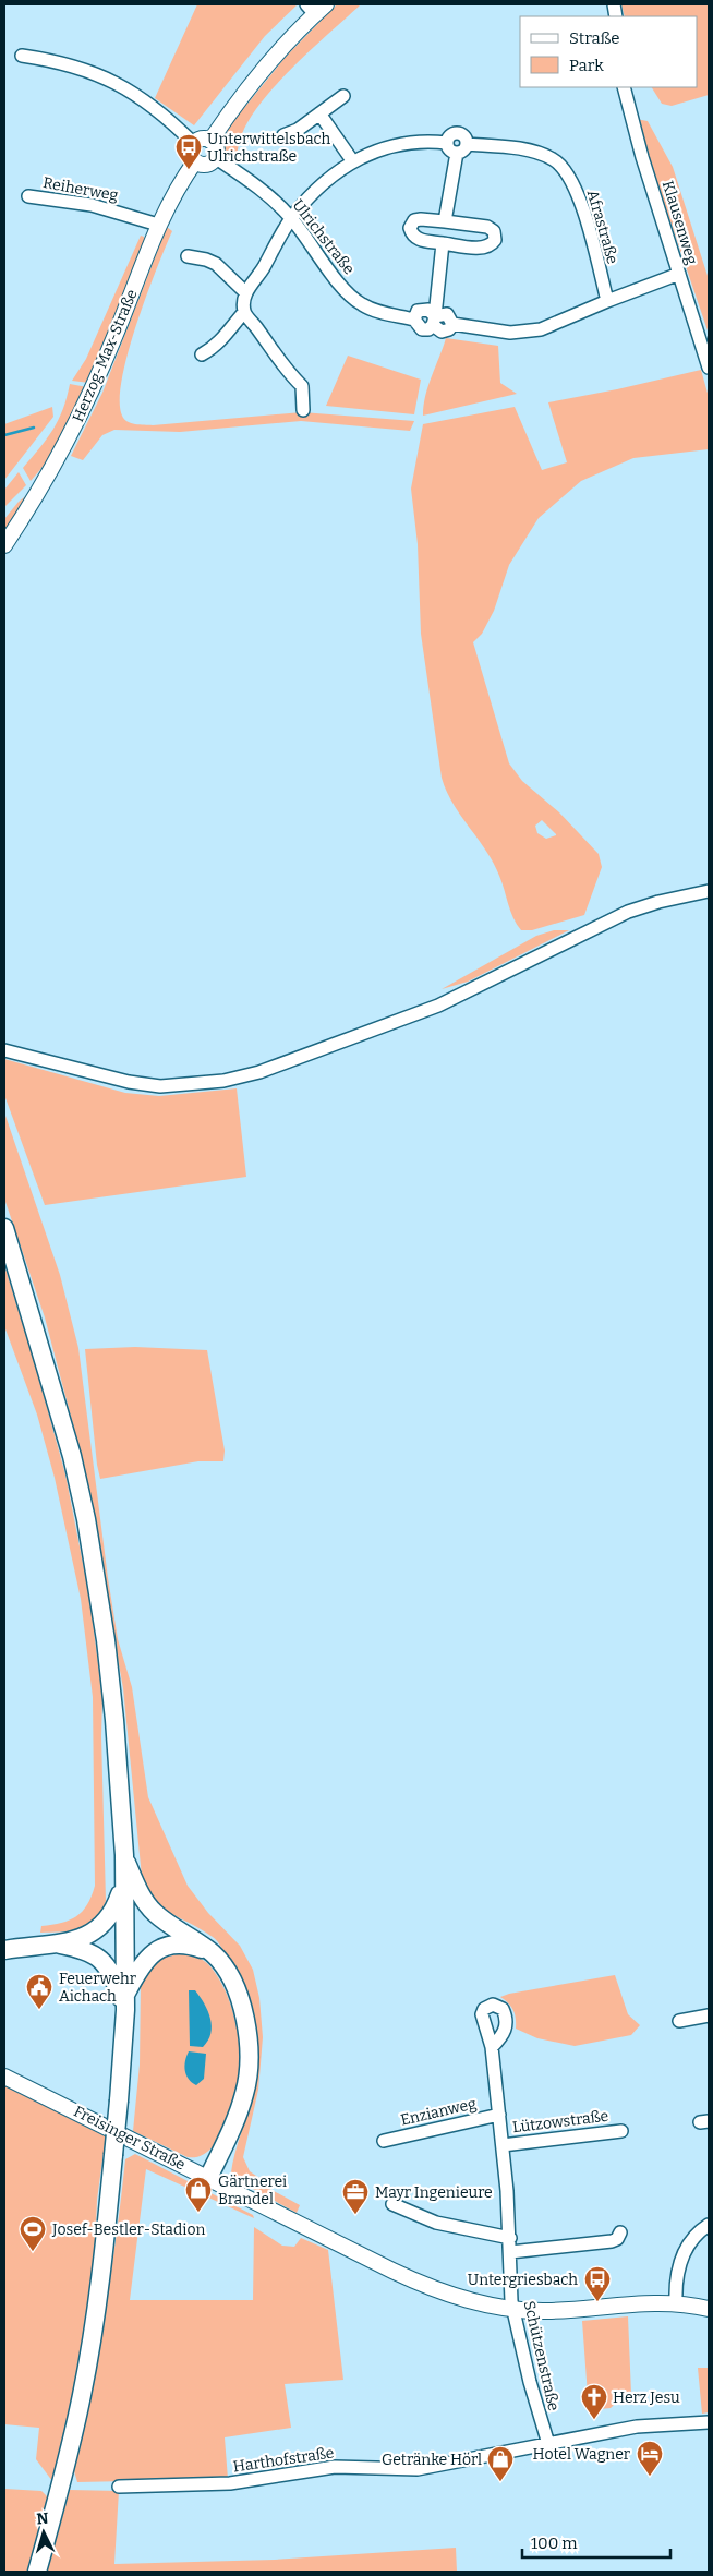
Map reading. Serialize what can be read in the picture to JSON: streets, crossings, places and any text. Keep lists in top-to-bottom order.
{
  "streets": {
    "main road": ["Herzog-Max-Straße", "Freisinger Straße"],
    "street": [
      "Reiherweg",
      "Klausenweg",
      "Afrastraße",
      "Ulrichstraße",
      "Enzianweg",
      "Lützowstraße",
      "Schützenstraße",
      "Harthofstraße"
    ]
  },
  "crossings": [
    ["Reiherweg", "Herzog-Max-Straße"],
    ["Klausenweg", "Ulrichstraße"],
    ["Afrastraße", "Ulrichstraße"],
    ["Ulrichstraße", "Herzog-Max-Straße"],
    ["Enzianweg", "Schützenstraße"],
    ["Lützowstraße", "Schützenstraße"],
    ["Freisinger Straße", "Schützenstraße"],
    ["Schützenstraße", "Harthofstraße"]
  ],
  "places": {
    "bus stop": ["Unterwittelsbach Ulrichstraße", "Untergriesbach"],
    "public building": ["Feuerwehr Aichach"],
    "shop": ["Gärtnerei Brandel", "Getränke Hörl"],
    "office": ["Mayr Ingenieure"],
    "sports": ["Josef-Bestler-Stadion"],
    "church": ["Herz Jesu"],
    "hotel": ["Hotel Wagner"]
  },
  "legend": ["Straße", "Park"],
  "scale_bar": "100 m",
  "north": "top"
}
